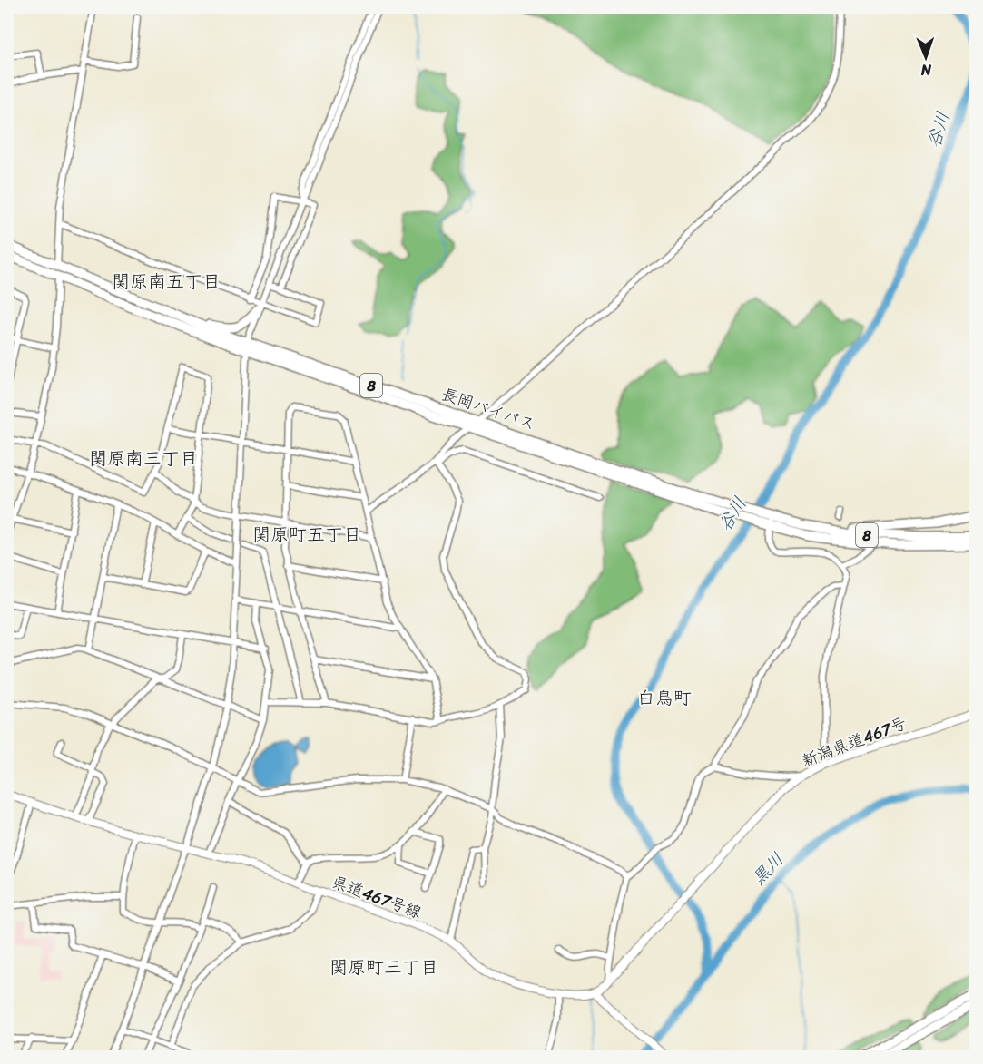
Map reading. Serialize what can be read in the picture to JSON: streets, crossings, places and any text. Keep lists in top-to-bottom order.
{
  "streets": {
    "highway": ["8", "長岡バイパス"],
    "main road": ["新潟県道467号", "県道467号線"]
  },
  "districts": [
    "関原南五丁目",
    "関原南三丁目",
    "関原町五丁目",
    "白鳥町",
    "関原町三丁目"
  ],
  "water": ["谷川", "黒川"],
  "north": "bottom"
}
